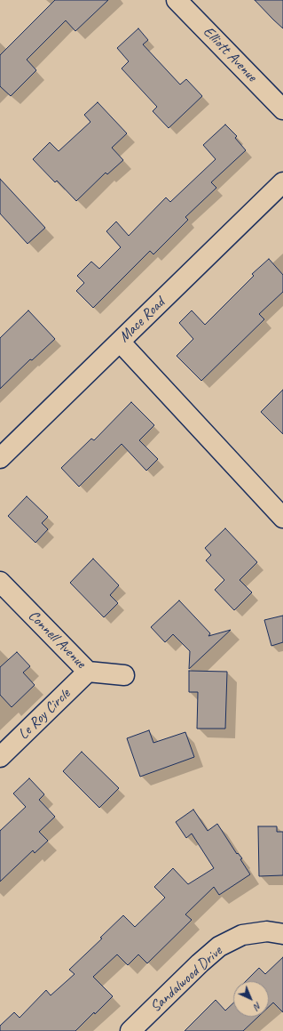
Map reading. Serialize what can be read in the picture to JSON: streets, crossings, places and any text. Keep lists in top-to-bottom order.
{
  "streets": {
    "street": [
      "Elliott Avenue",
      "Mace Road",
      "Connell Avenue",
      "Le Roy Circle",
      "Sandalwood Drive"
    ]
  },
  "crossings": [
    ["Connell Avenue", "Le Roy Circle"]
  ],
  "north": "bottom right"
}
